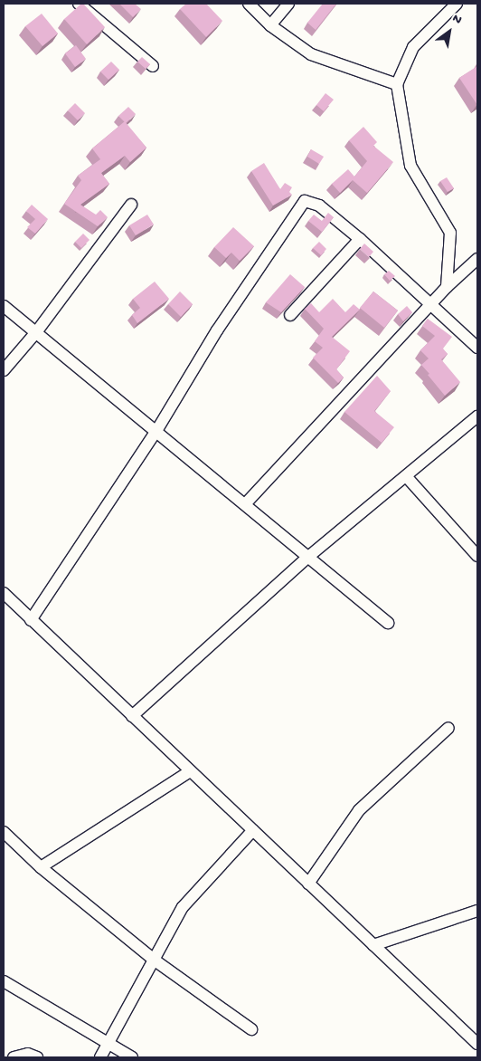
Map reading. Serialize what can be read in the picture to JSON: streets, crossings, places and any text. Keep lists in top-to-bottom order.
{
  "north": "top right"
}
